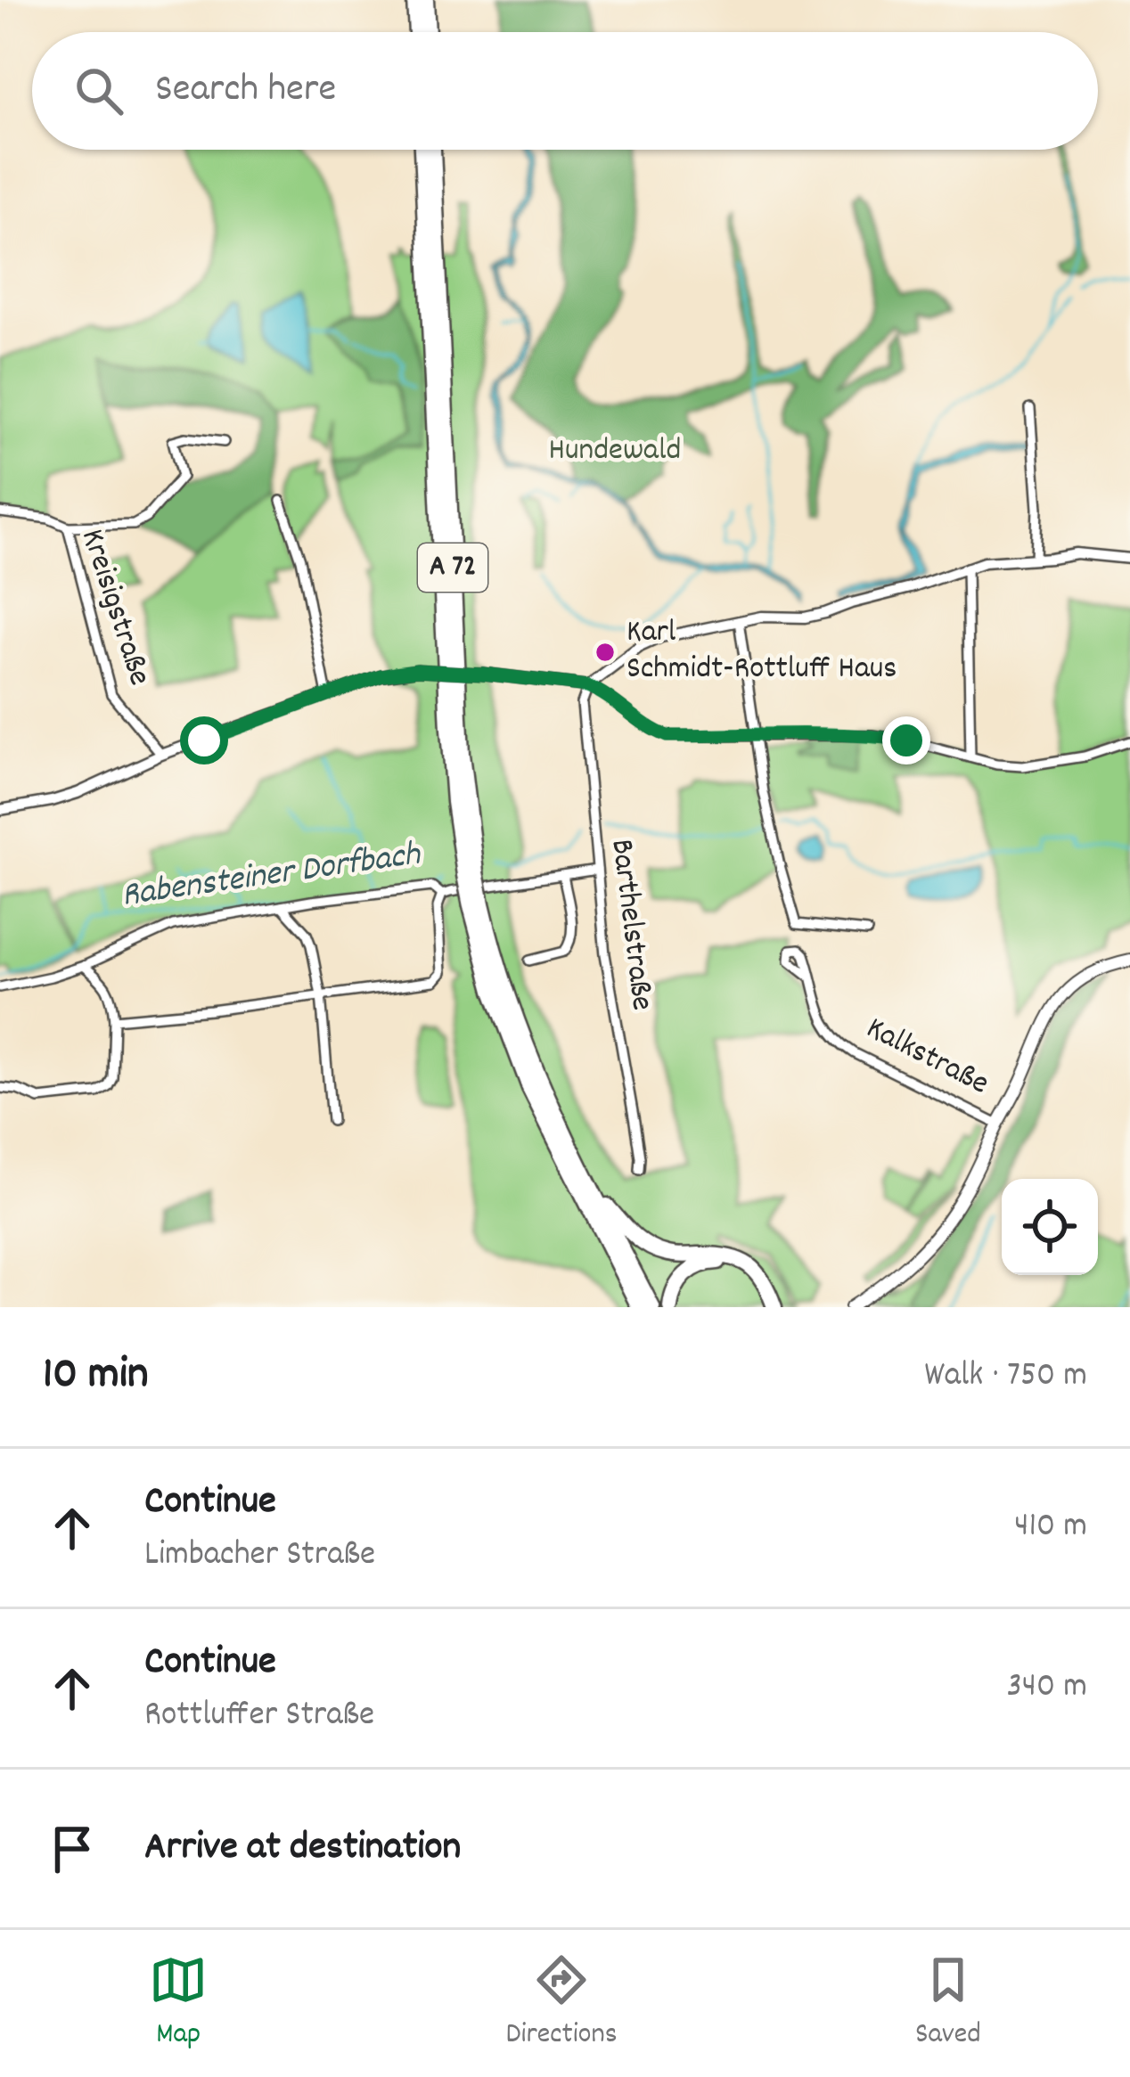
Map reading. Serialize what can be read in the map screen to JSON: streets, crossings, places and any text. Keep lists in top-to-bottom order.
{
  "streets": {
    "highway": ["A 72"],
    "main road": ["Kalkstraße"],
    "street": ["Kreisigstraße", "Barthelstraße"]
  },
  "water": ["Rabensteiner Dorfbach"],
  "parks": ["Hundewald"],
  "places": ["Karl Schmidt-Rottluff Haus"],
  "page": {
    "search": "Search here",
    "heading": ["10 min", "Walk · 750 m"],
    "list": [
      ["Continue", "Limbacher Straße", "410 m"],
      ["Continue", "Rottluffer Straße", "340 m"],
      "Arrive at destination"
    ],
    "nav": ["Map", "Directions", "Saved"]
  }
}
